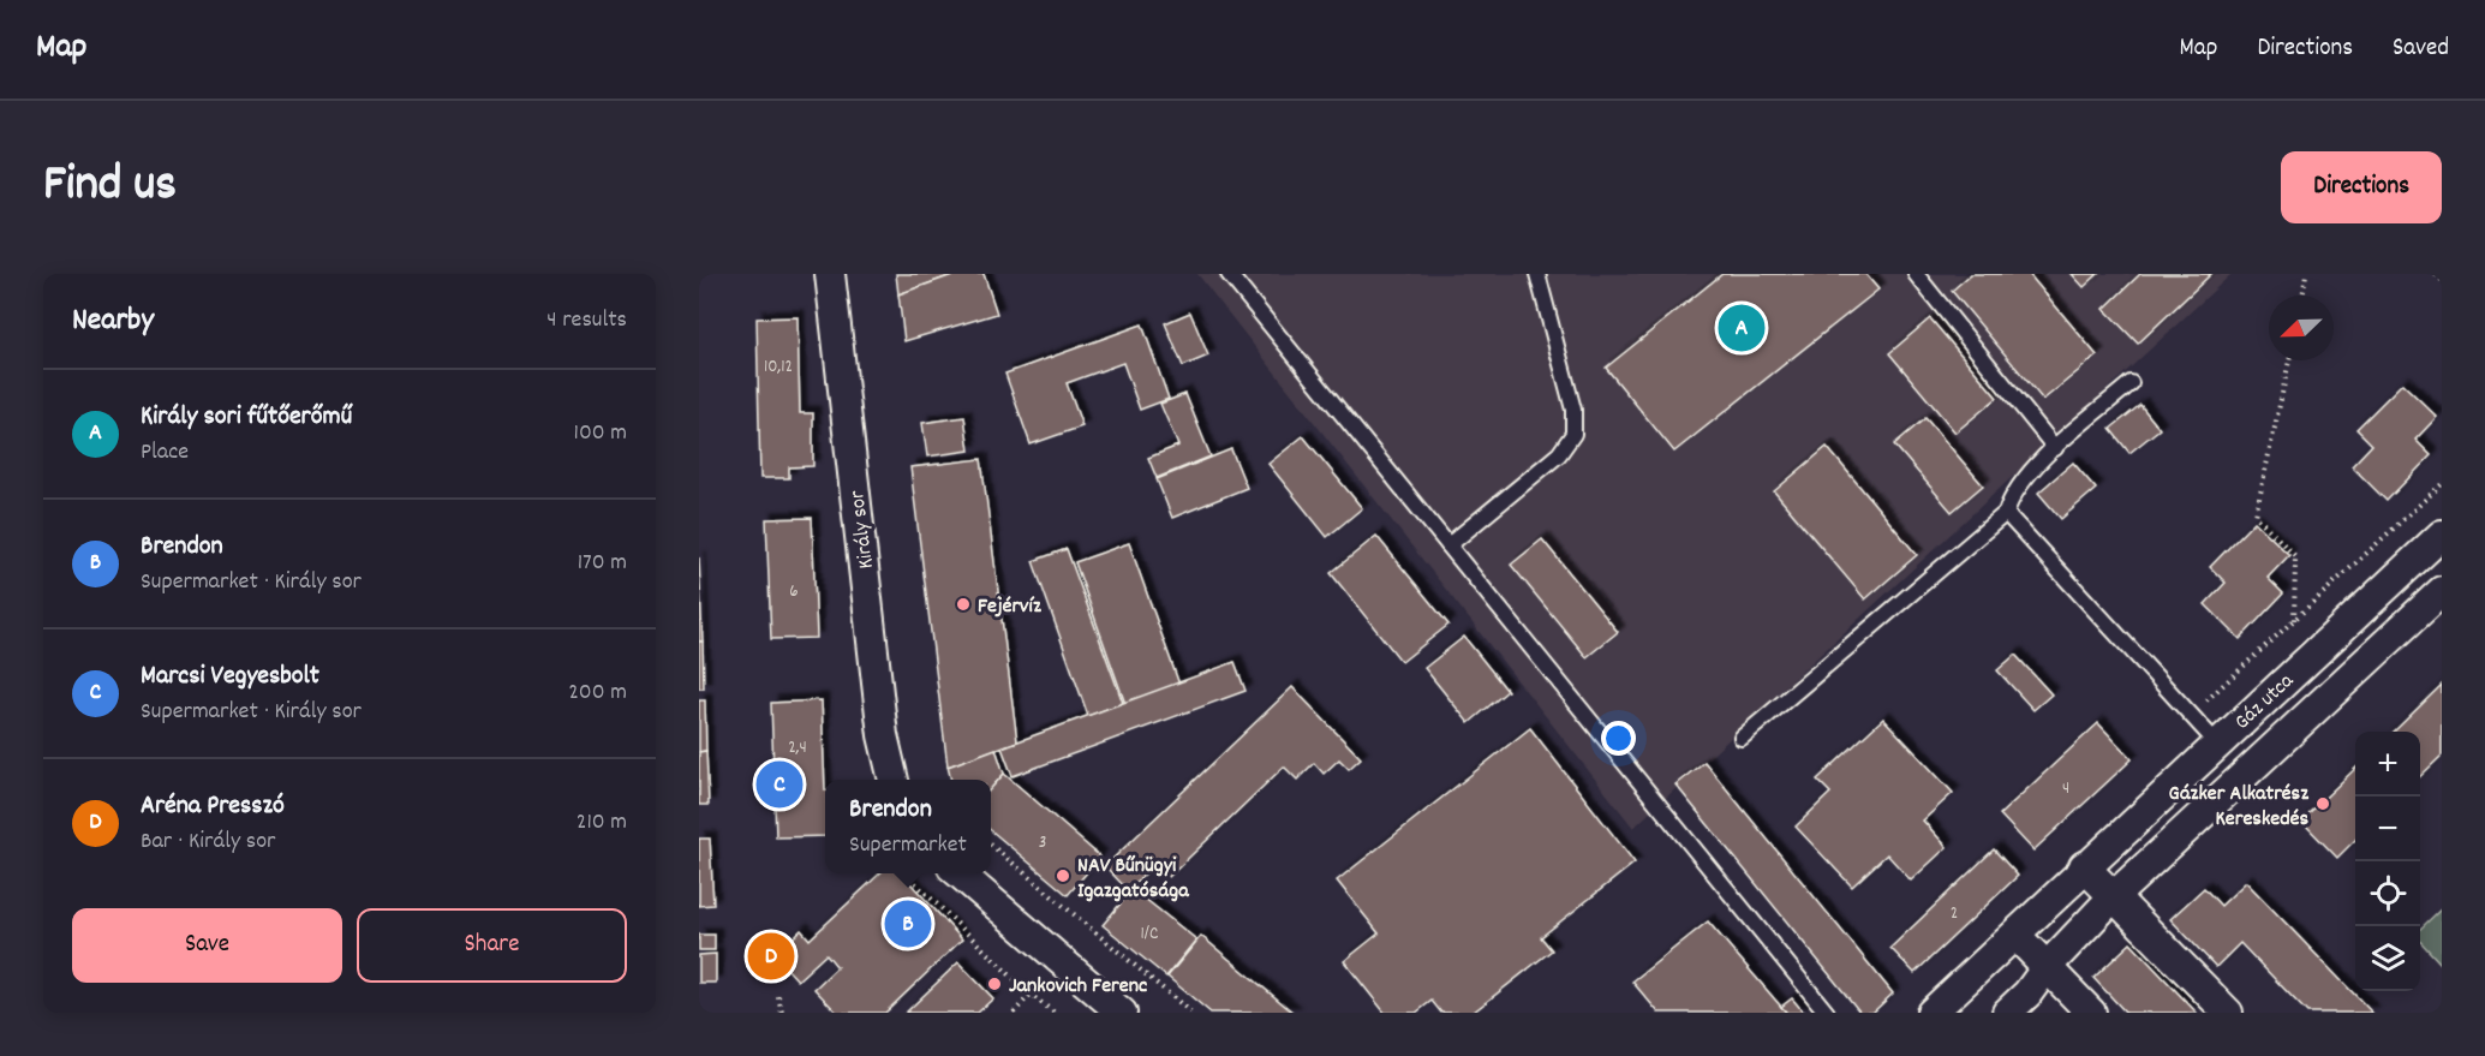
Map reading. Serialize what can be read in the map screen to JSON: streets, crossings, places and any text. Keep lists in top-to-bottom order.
{
  "streets": {
    "street": ["Király sor", "Gáz utca"]
  },
  "places": [
    "Fejérvíz",
    "Gázker Alkatrész Kereskedés",
    "NAV Bűnügyi Igazgatósága",
    "Jankovich Ferenc"
  ],
  "house_numbers": [
    "10,12",
    "6",
    "2,4",
    "4",
    "3",
    "2",
    "1/C"
  ],
  "north": "bottom left",
  "page": {
    "header": "Map",
    "nav": ["Map", "Directions", "Saved"],
    "title": "Find us",
    "buttons": [
      "Directions",
      ["Save", "Share"]
    ],
    "heading": ["Nearby", "4 results"],
    "pins": [
      "A",
      "C",
      "B",
      "D"
    ],
    "list": [
      {
        "mark": "A",
        "name": "Király sori fűtőerőmű",
        "note": "Place",
        "value": "100 m"
      },
      {
        "mark": "B",
        "name": "Brendon",
        "note": "Supermarket · Király sor",
        "value": "170 m"
      },
      {
        "mark": "C",
        "name": "Marcsi Vegyesbolt",
        "note": "Supermarket · Király sor",
        "value": "200 m"
      },
      {
        "mark": "D",
        "name": "Aréna Presszó",
        "note": "Bar · Király sor",
        "value": "210 m"
      }
    ],
    "map_buttons": ["+", "−"],
    "popup": ["Brendon", "Supermarket"]
  }
}
